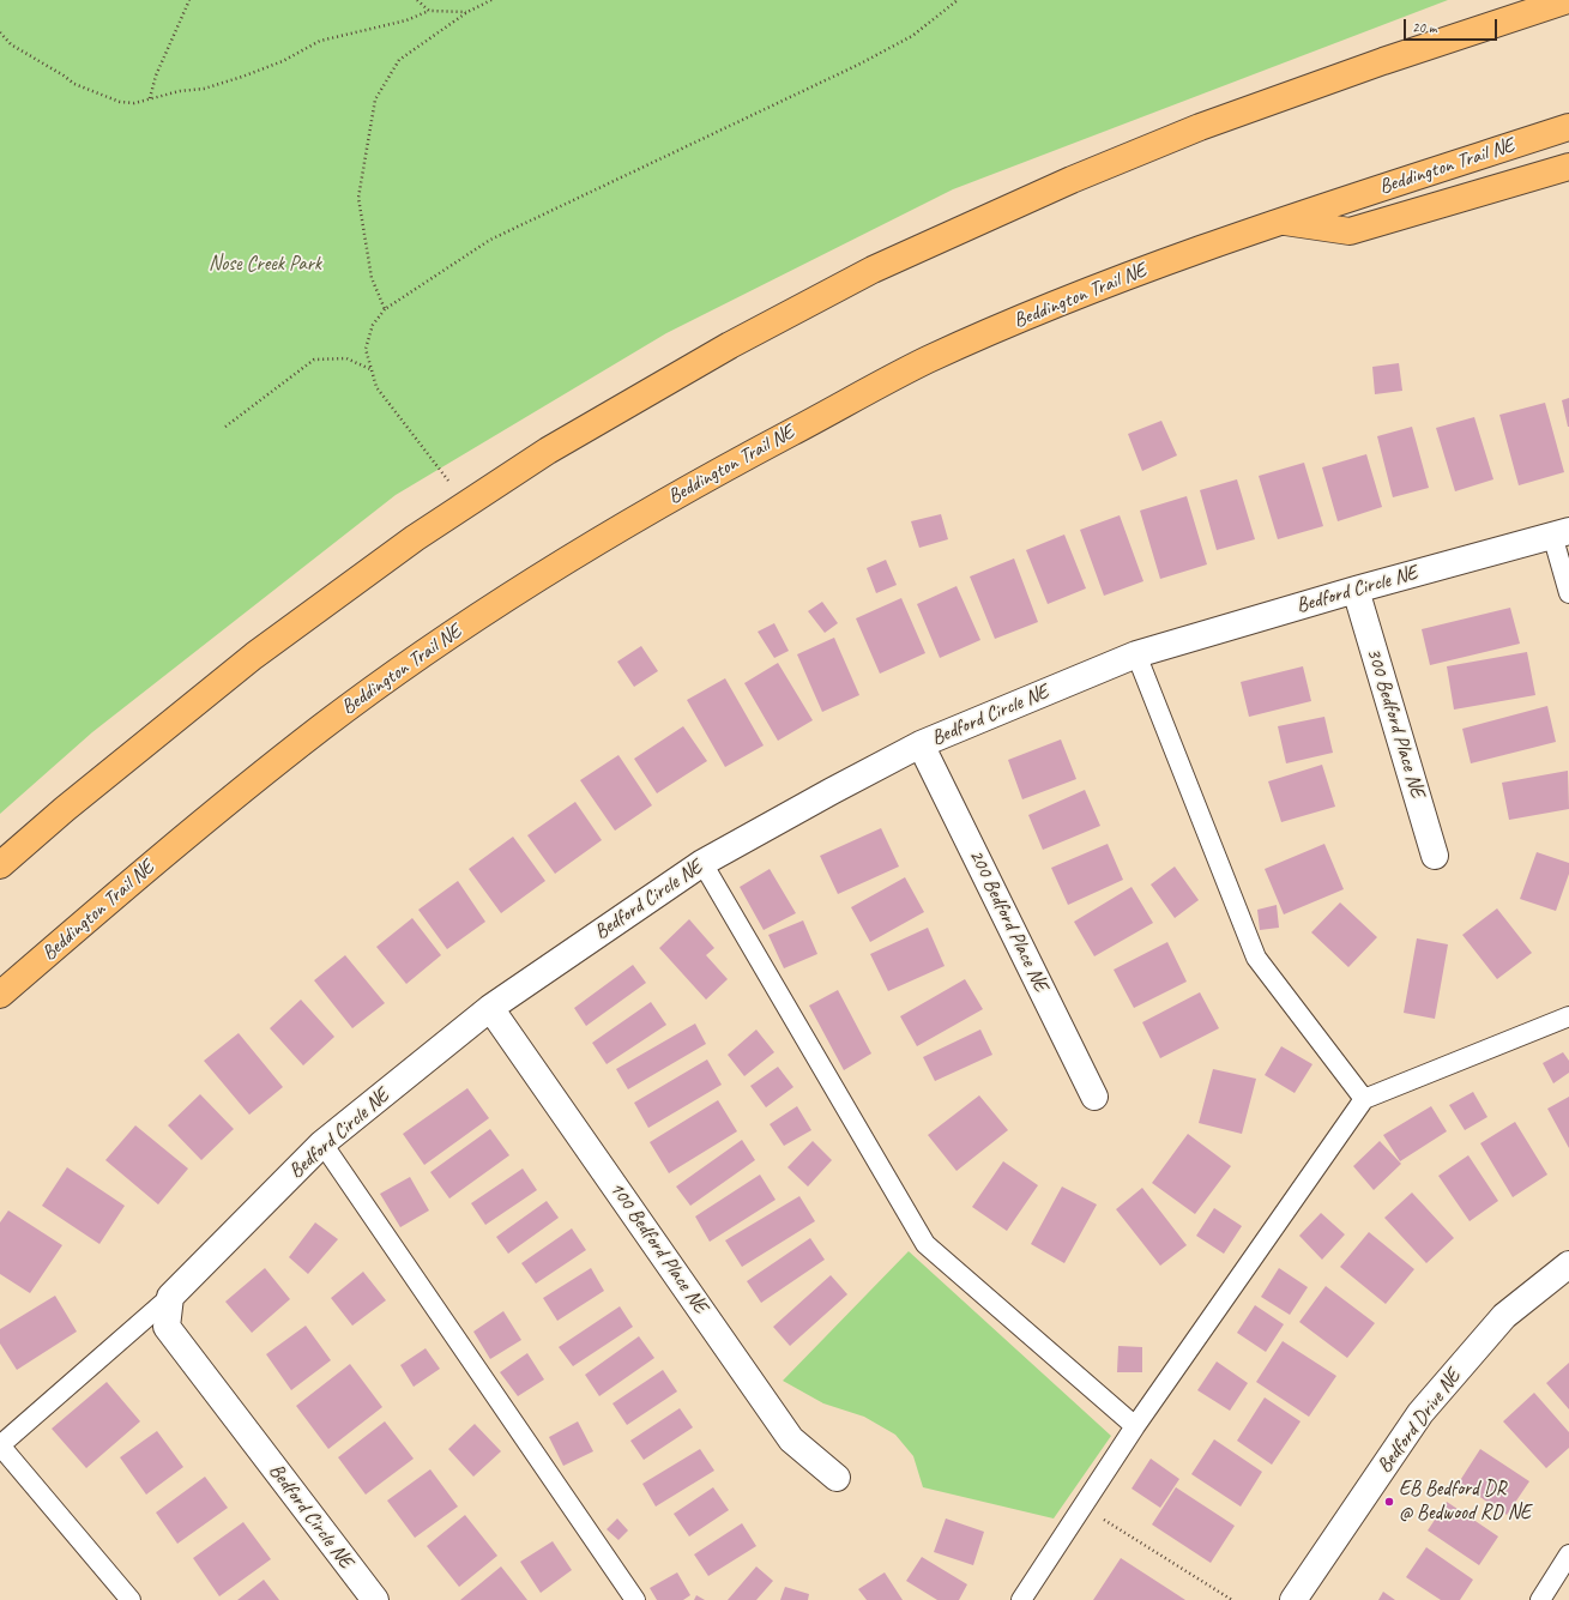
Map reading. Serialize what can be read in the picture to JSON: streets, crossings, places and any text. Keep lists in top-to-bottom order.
{
  "streets": {
    "main road": ["Beddington Trail NE"],
    "street": [
      "Bedford Circle NE",
      "300 Bedford Place NE",
      "200 Bedford Place NE",
      "100 Bedford Place NE",
      "Bedford Drive NE"
    ]
  },
  "crossings": [
    ["Bedford Circle NE", "300 Bedford Place NE"],
    ["Bedford Circle NE", "200 Bedford Place NE"],
    ["Bedford Circle NE", "100 Bedford Place NE"]
  ],
  "parks": ["Nose Creek Park"],
  "places": ["EB Bedford DR @ Bedwood RD NE"],
  "scale_bar": "20 m"
}
